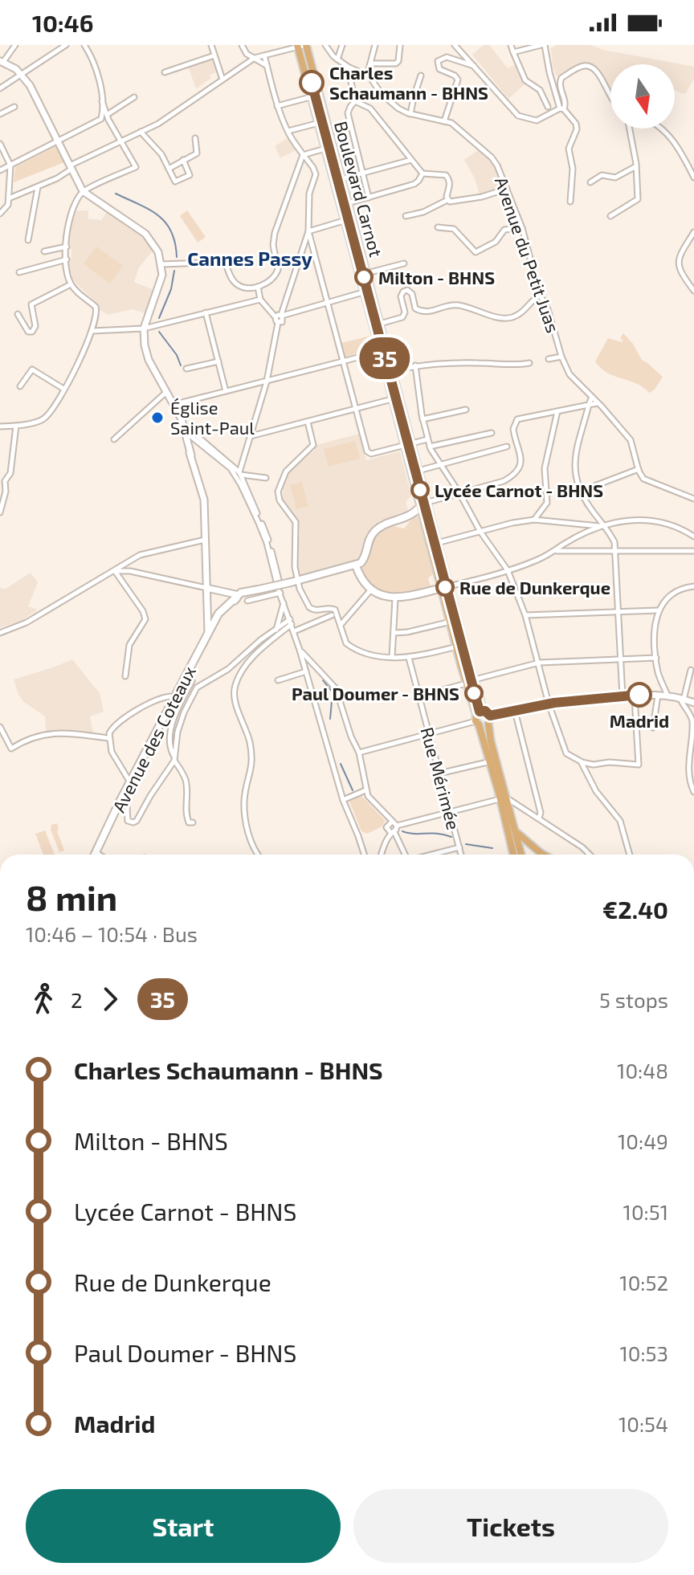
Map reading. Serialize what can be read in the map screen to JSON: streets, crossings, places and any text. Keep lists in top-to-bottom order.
{
  "streets": {
    "main road": ["Boulevard Carnot", "Avenue des Coteaux"],
    "street": ["Avenue du Petit Juas", "Rue Mérimée"]
  },
  "districts": ["Cannes Passy"],
  "places": [
    "Charles Schaumann - BHNS",
    "Milton - BHNS",
    "Église Saint-Paul",
    "Lycée Carnot - BHNS",
    "Rue de Dunkerque",
    "Paul Doumer - BHNS",
    "Madrid"
  ],
  "lines": ["bus line 35"],
  "north": "bottom",
  "page": {
    "status": "10:46",
    "on_map": "35",
    "heading": ["8 min", "10:46 – 10:54 · Bus", "€2.40"],
    "legs": ["2", "35", "5 stops"],
    "list": [
      {
        "name": "Charles Schaumann - BHNS",
        "value": "10:48"
      },
      {
        "name": "Milton - BHNS",
        "value": "10:49"
      },
      {
        "name": "Lycée Carnot - BHNS",
        "value": "10:51"
      },
      {
        "name": "Rue de Dunkerque",
        "value": "10:52"
      },
      {
        "name": "Paul Doumer - BHNS",
        "value": "10:53"
      },
      {
        "name": "Madrid",
        "value": "10:54"
      }
    ],
    "buttons": ["Start", "Tickets"]
  }
}
